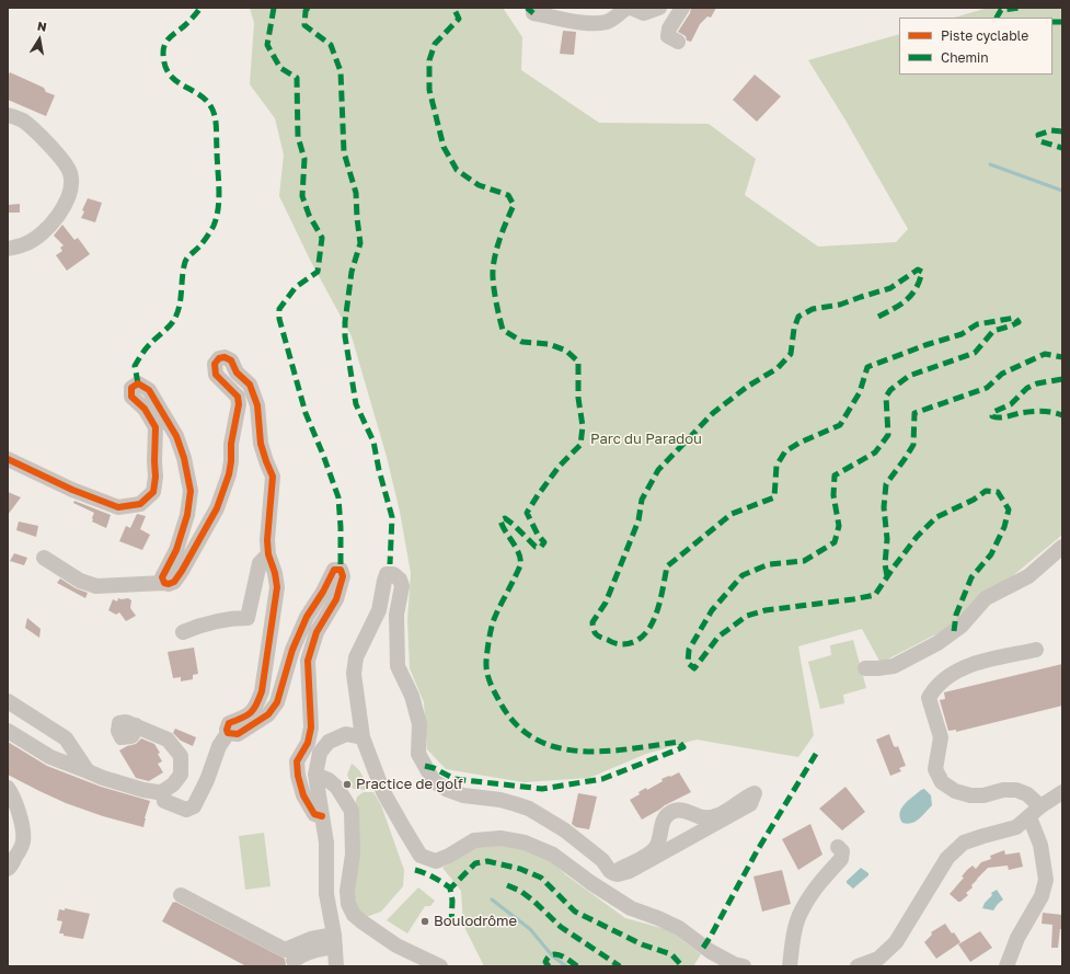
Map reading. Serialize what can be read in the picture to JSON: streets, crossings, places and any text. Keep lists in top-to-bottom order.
{
  "parks": ["Parc du Paradou"],
  "places": ["Practice de golf", "Boulodrôme"],
  "legend": ["Piste cyclable", "Chemin"],
  "north": "top"
}
